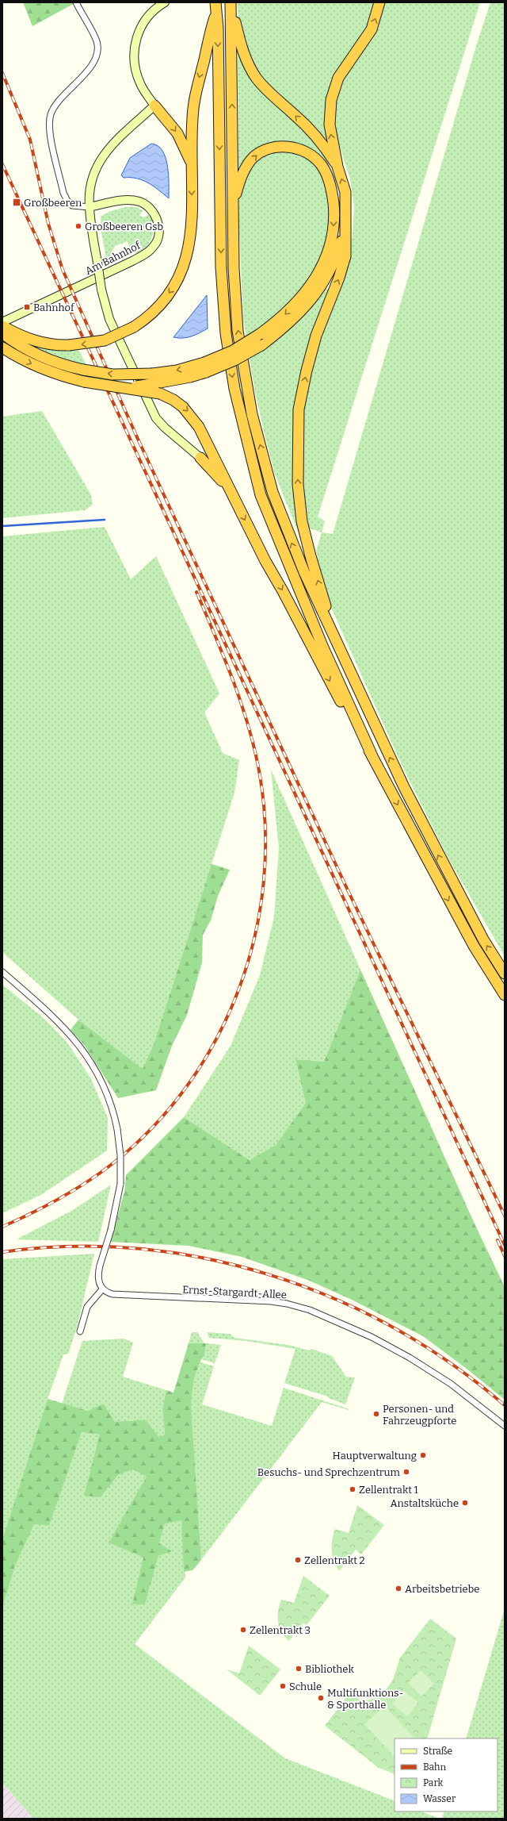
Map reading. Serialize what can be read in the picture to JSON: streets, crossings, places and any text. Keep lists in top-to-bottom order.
{
  "streets": {
    "main road": ["Am Bahnhof"],
    "street": ["Ernst-Stargardt-Allee"]
  },
  "places": {
    "transit": ["Großbeeren", "Bahnhof"],
    "other": [
      "Großbeeren Gsb",
      "Personen- und Fahrzeugpforte",
      "Hauptverwaltung",
      "Besuchs- und Sprechzentrum",
      "Zellentrakt 1",
      "Anstaltsküche",
      "Zellentrakt 2",
      "Arbeitsbetriebe",
      "Zellentrakt 3",
      "Bibliothek",
      "Schule",
      "Multifunktions- & Sporthalle"
    ]
  },
  "legend": [
    "Straße",
    "Bahn",
    "Park",
    "Wasser"
  ]
}
